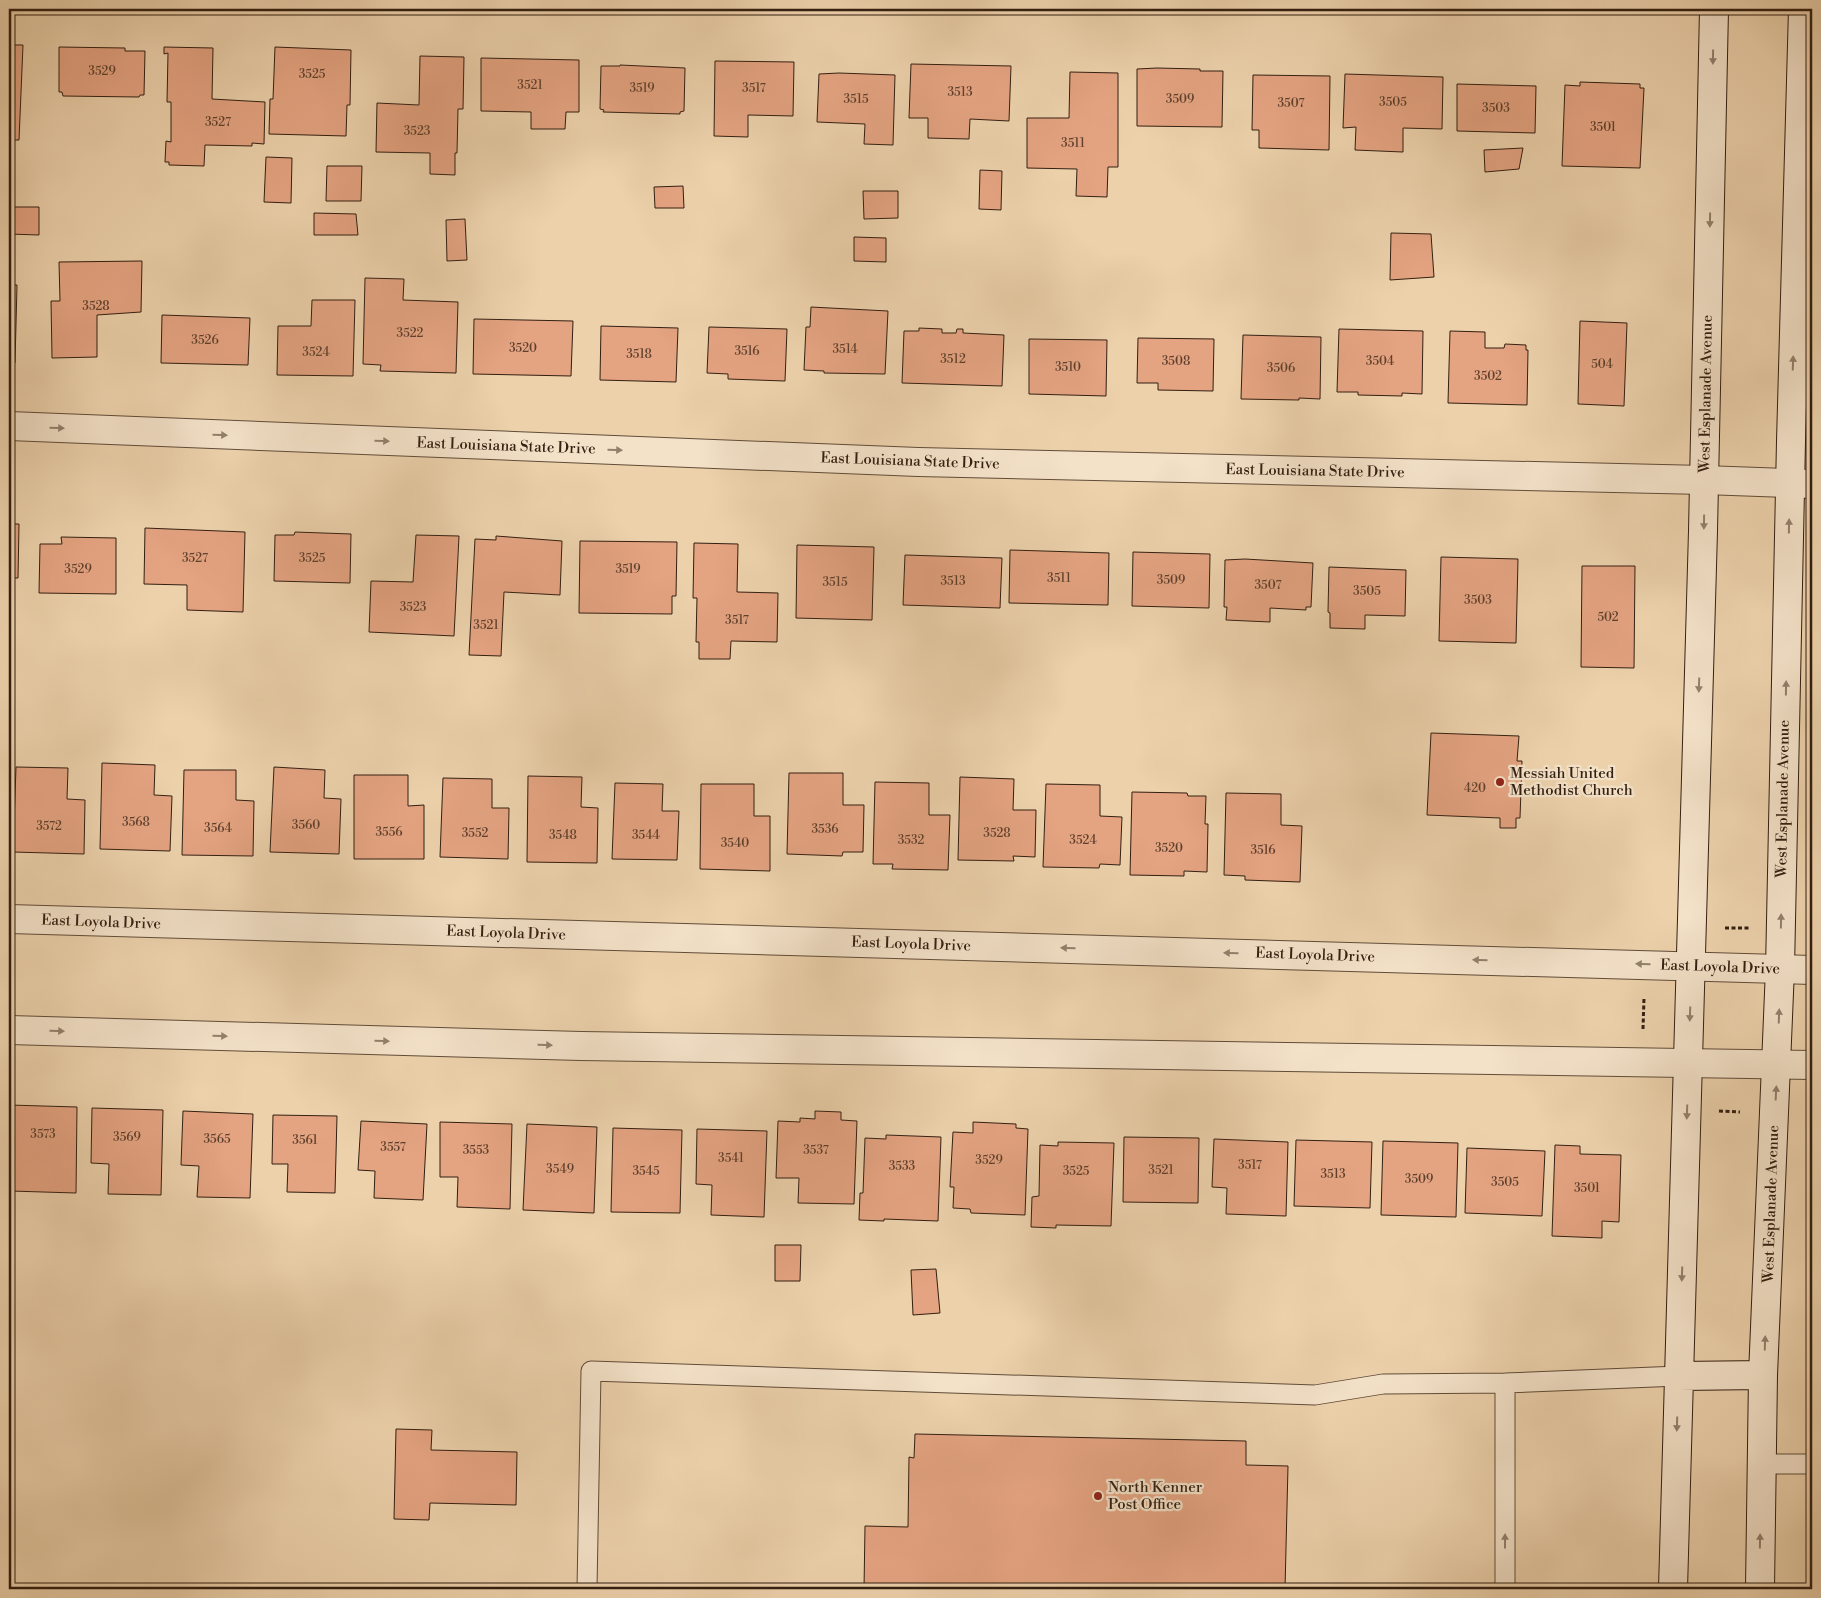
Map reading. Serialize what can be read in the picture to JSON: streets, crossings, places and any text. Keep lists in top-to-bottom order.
{
  "streets": {
    "street": ["West Esplanade Avenue", "East Louisiana State Drive", "East Loyola Drive"]
  },
  "crossings": [
    ["West Esplanade Avenue", "East Louisiana State Drive"],
    ["West Esplanade Avenue", "East Loyola Drive"]
  ],
  "one_way": ["East Louisiana State Drive"],
  "places": ["Messiah United Methodist Church", "North Kenner Post Office"],
  "house_numbers": [
    "3529",
    "3525",
    "3521",
    "3519",
    "3517",
    "3513",
    "3515",
    "3509",
    "3505",
    "3507",
    "3503",
    "3527",
    "3501",
    "3523",
    "3511",
    "3528",
    "3522",
    "3526",
    "3520",
    "3514",
    "3516",
    "3524",
    "3518",
    "3512",
    "3508",
    "3504",
    "504",
    "3510",
    "3506",
    "3502",
    "3527",
    "3525",
    "3529",
    "3519",
    "3511",
    "3509",
    "3513",
    "3515",
    "3507",
    "3505",
    "3503",
    "3523",
    "502",
    "3517",
    "3521",
    "420",
    "3568",
    "3560",
    "3572",
    "3564",
    "3536",
    "3556",
    "3552",
    "3528",
    "3548",
    "3544",
    "3532",
    "3524",
    "3540",
    "3520",
    "3516",
    "3573",
    "3569",
    "3565",
    "3561",
    "3557",
    "3553",
    "3537",
    "3541",
    "3529",
    "3517",
    "3533",
    "3549",
    "3521",
    "3545",
    "3525",
    "3513",
    "3509",
    "3505",
    "3501"
  ]
}
